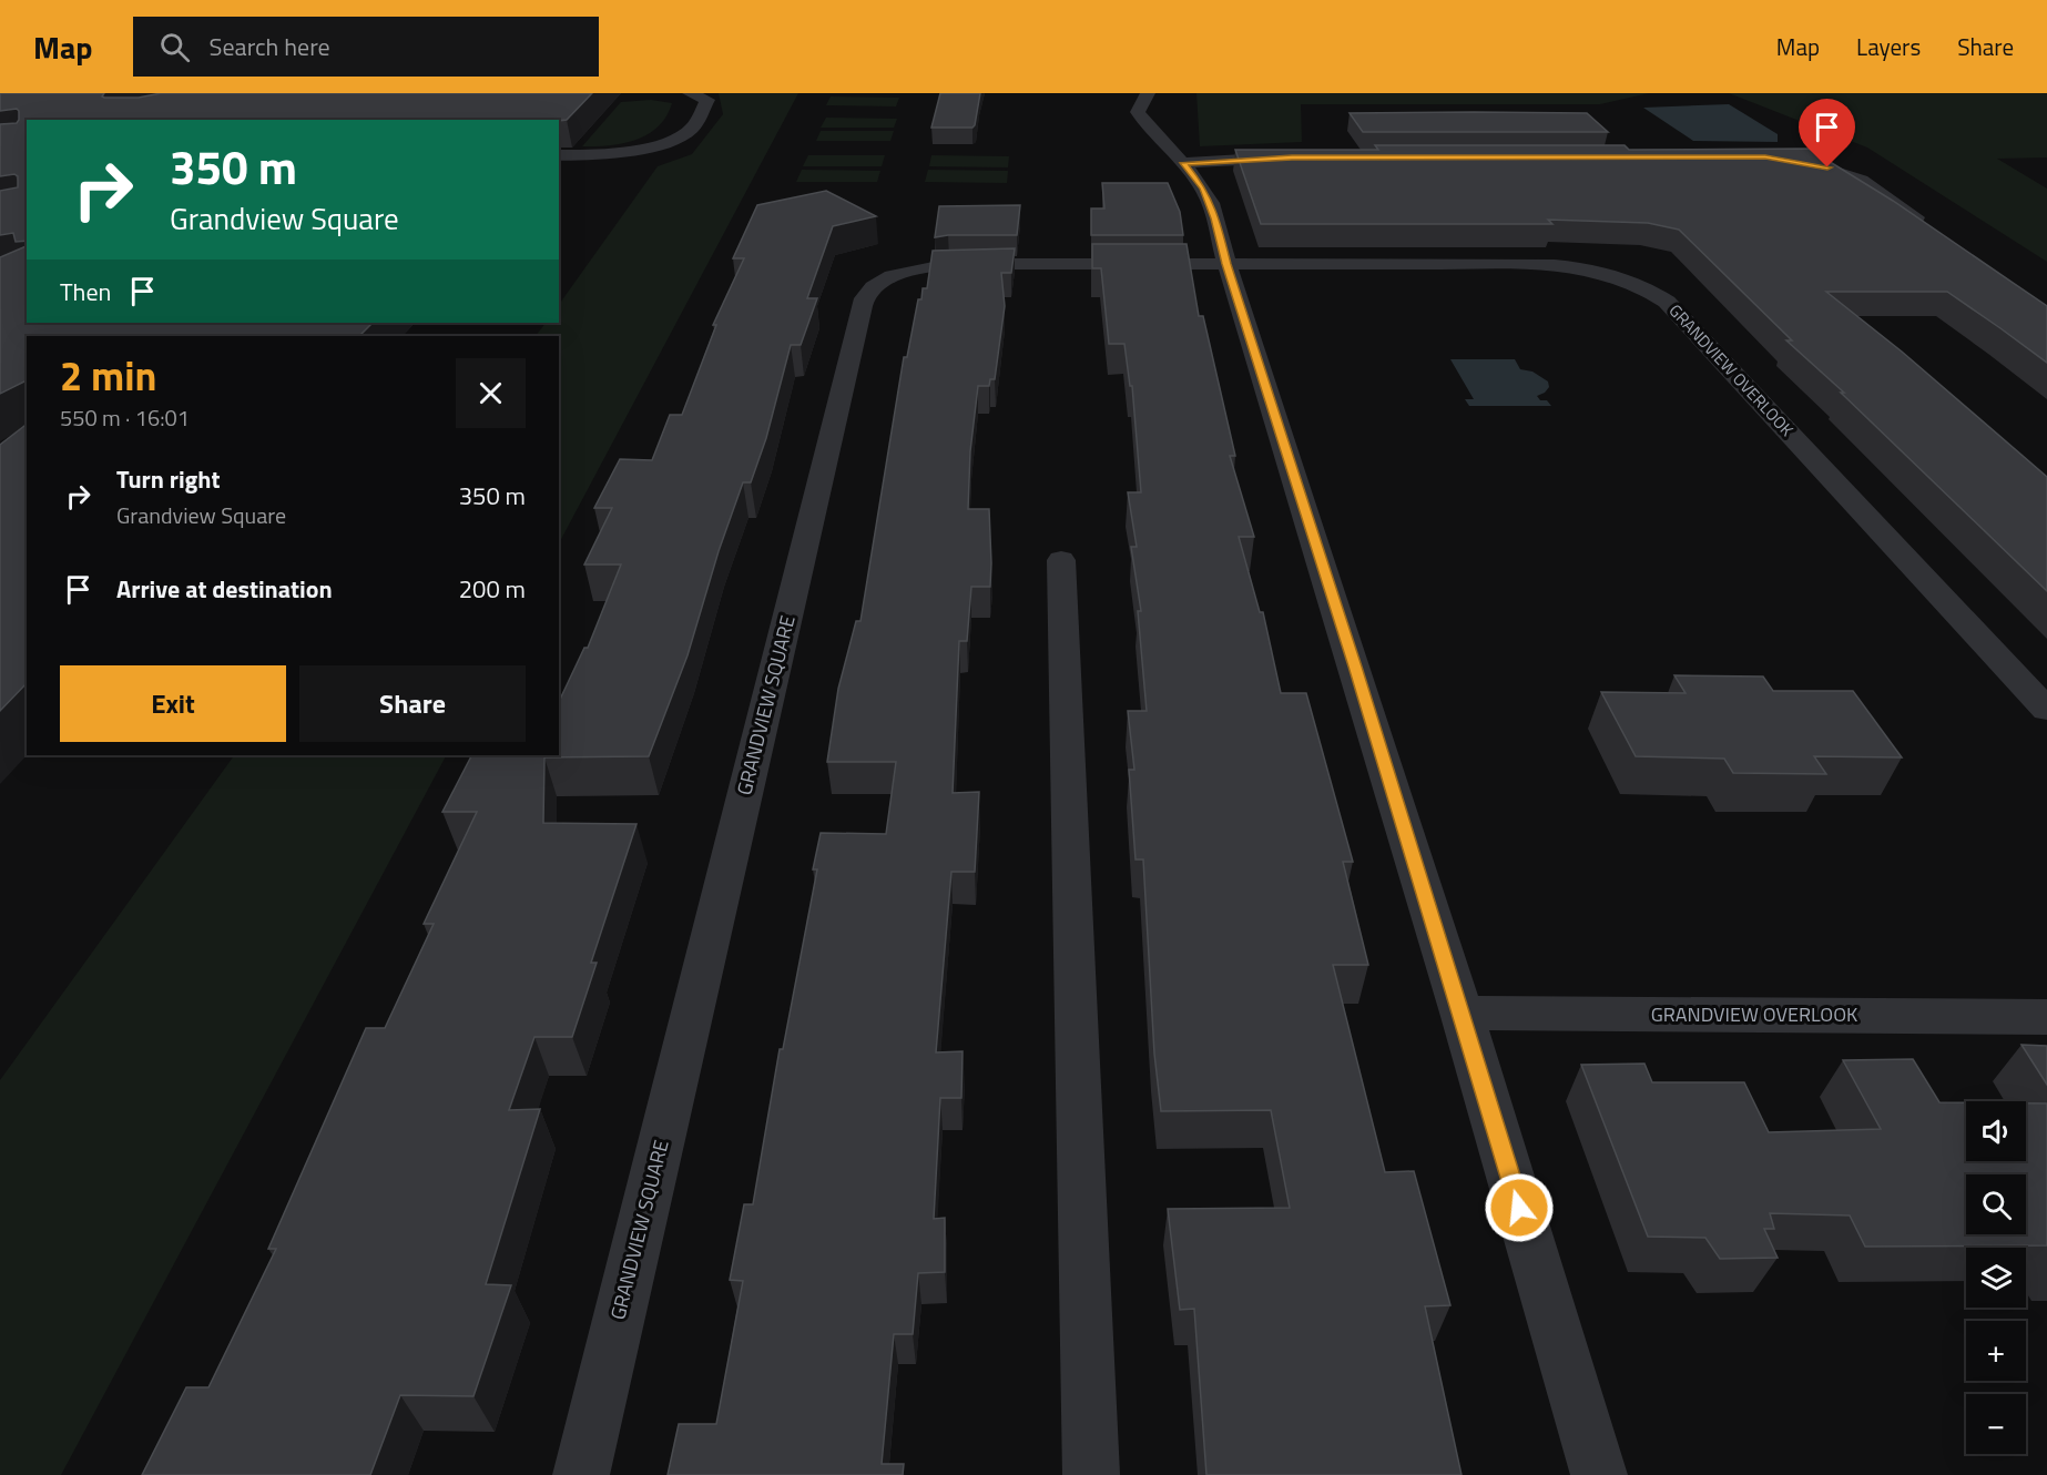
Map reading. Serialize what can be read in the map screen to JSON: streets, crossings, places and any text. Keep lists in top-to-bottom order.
{
  "streets": {
    "street": ["GRANDVIEW OVERLOOK", "GRANDVIEW SQUARE"]
  },
  "crossings": [
    ["GRANDVIEW OVERLOOK", "GRANDVIEW SQUARE"]
  ],
  "page": {
    "header": "Map",
    "search": "Search here",
    "nav": ["Map", "Layers", "Share"],
    "turn": ["350 m", "Grandview Square"],
    "then": "Then",
    "heading": ["2 min", "550 m · 16:01"],
    "list": [
      {
        "name": "Turn right",
        "note": "Grandview Square",
        "value": "350 m"
      },
      {
        "name": "Arrive at destination",
        "value": "200 m"
      }
    ],
    "buttons": ["Exit", "Share"],
    "map_buttons": ["+", "−"]
  }
}
